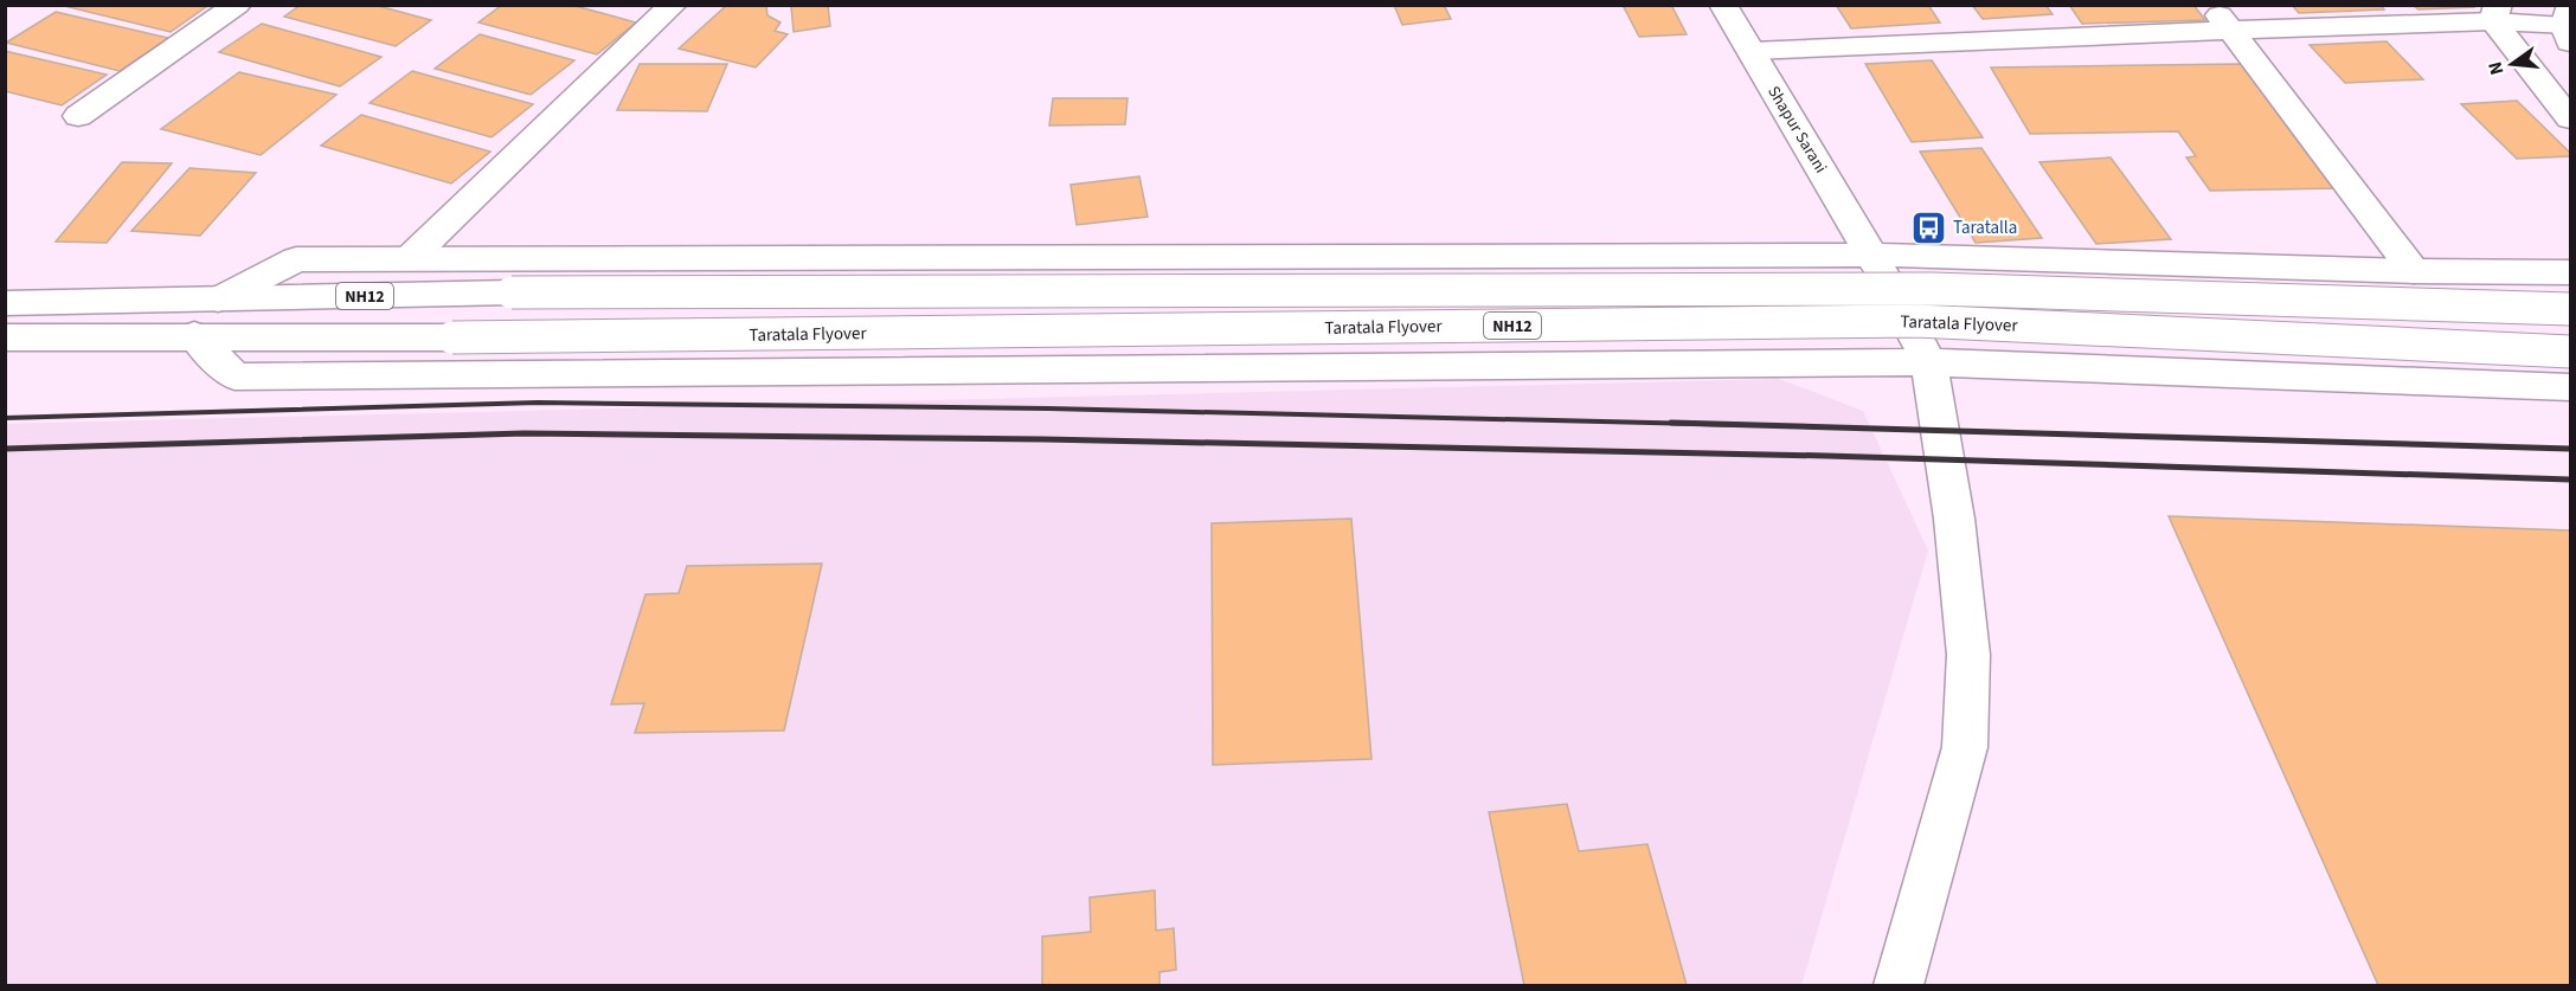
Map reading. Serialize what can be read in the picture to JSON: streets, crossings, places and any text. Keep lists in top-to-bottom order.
{
  "streets": {
    "main road": ["Shapur Sarani", "NH12", "Taratala Flyover"]
  },
  "crossings": [
    ["NH12", "Taratala Flyover"]
  ],
  "places": {
    "bus stop": ["Taratalla"]
  },
  "north": "left"
}
